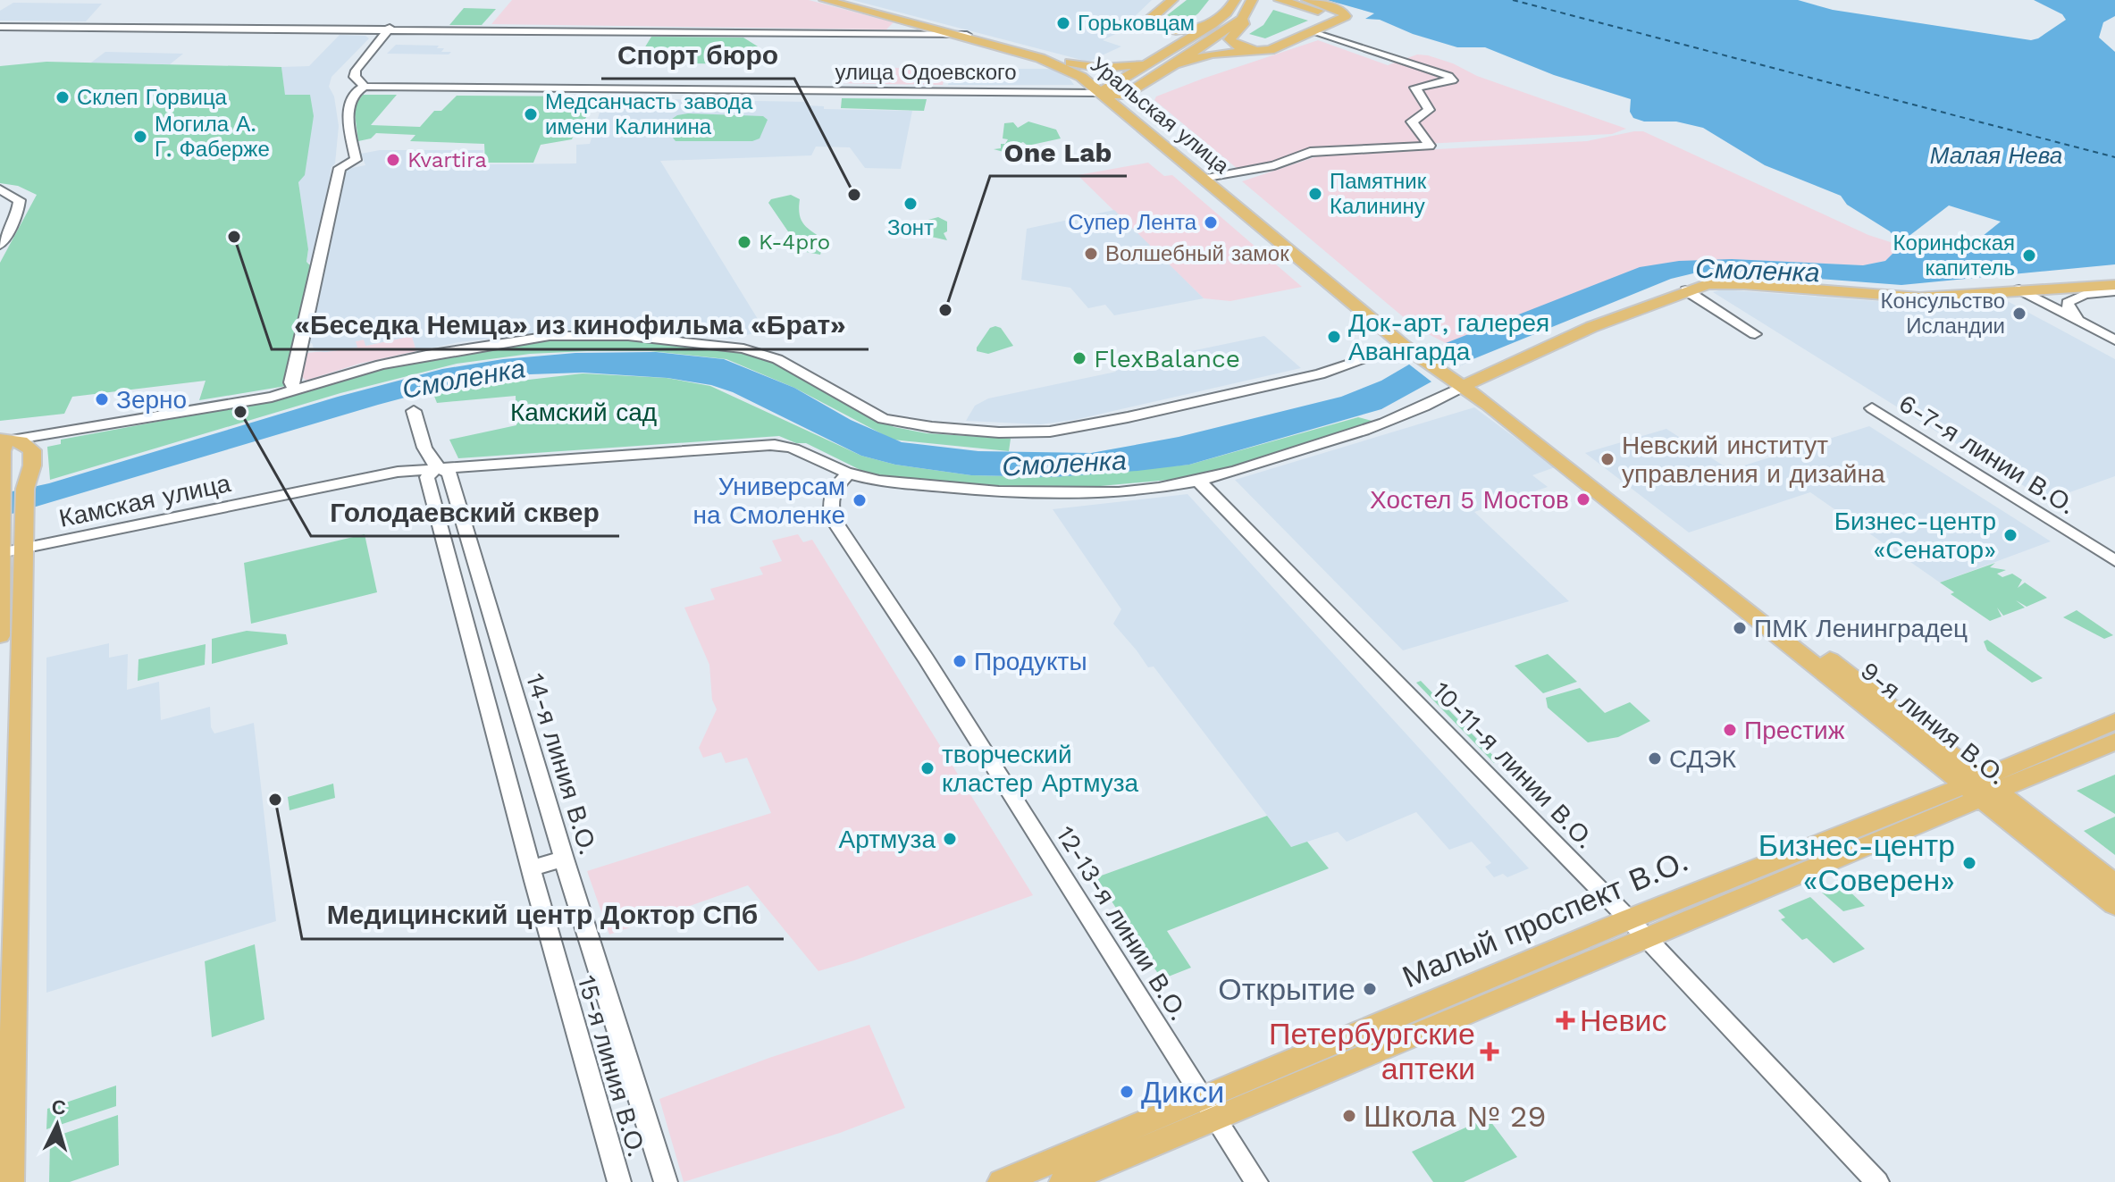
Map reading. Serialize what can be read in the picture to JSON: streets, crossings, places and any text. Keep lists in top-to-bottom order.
{
  "streets": {
    "main road": [
      "улица Одоевского",
      "Уральская улица",
      "9-я линия В.О.",
      "Малый проспект В.О."
    ],
    "street": [
      "6-7-я линии В.О.",
      "Камская улица",
      "14-я линия В.О.",
      "10-11-я линии В.О.",
      "12-13-я линии В.О.",
      "15-я линия В.О."
    ]
  },
  "crossings": [
    ["улица Одоевского", "Уральская улица"],
    ["Камская улица", "14-я линия В.О."],
    ["Камская улица", "10-11-я линии В.О."],
    ["Камская улица", "12-13-я линии В.О."],
    ["Камская улица", "15-я линия В.О."],
    ["9-я линия В.О.", "Малый проспект В.О."],
    ["14-я линия В.О.", "15-я линия В.О."],
    ["10-11-я линии В.О.", "Малый проспект В.О."],
    ["Малый проспект В.О.", "12-13-я линии В.О."]
  ],
  "water": ["Малая Нева", "Смоленка"],
  "parks": ["Камский сад"],
  "places": {
    "other": [
      "Горьковцам",
      "Склеп Горвица",
      "Медсанчасть завода имени Калинина",
      "Могила А. Г. Фаберже",
      "Kvartira",
      "Памятник Калинину",
      "Спорт бюро",
      "Зонт",
      "Супер Лента",
      "«Беседка Немца» из кинофильма «Брат»",
      "K-4pro",
      "Волшебный замок",
      "Коринфская капитель",
      "One Lab",
      "Консульство Исландии",
      "Док-арт, галерея Авангарда",
      "FlexBalance",
      "Зерно",
      "Голодаевский сквер",
      "Невский институт управления и дизайна",
      "Хостел 5 Мостов",
      "Универсам на Смоленке",
      "Бизнес-центр «Сенатор»",
      "ПМК Ленинградец",
      "Продукты",
      "Престиж",
      "СДЭК",
      "творческий кластер Артмуза",
      "Медицинский центр Доктор СПб",
      "Артмуза",
      "Бизнес-центр «Соверен»",
      "Открытие",
      "Дикси",
      "Школа № 29"
    ],
    "health": ["Невис", "Петербургские аптеки"]
  },
  "north": "top"
}
